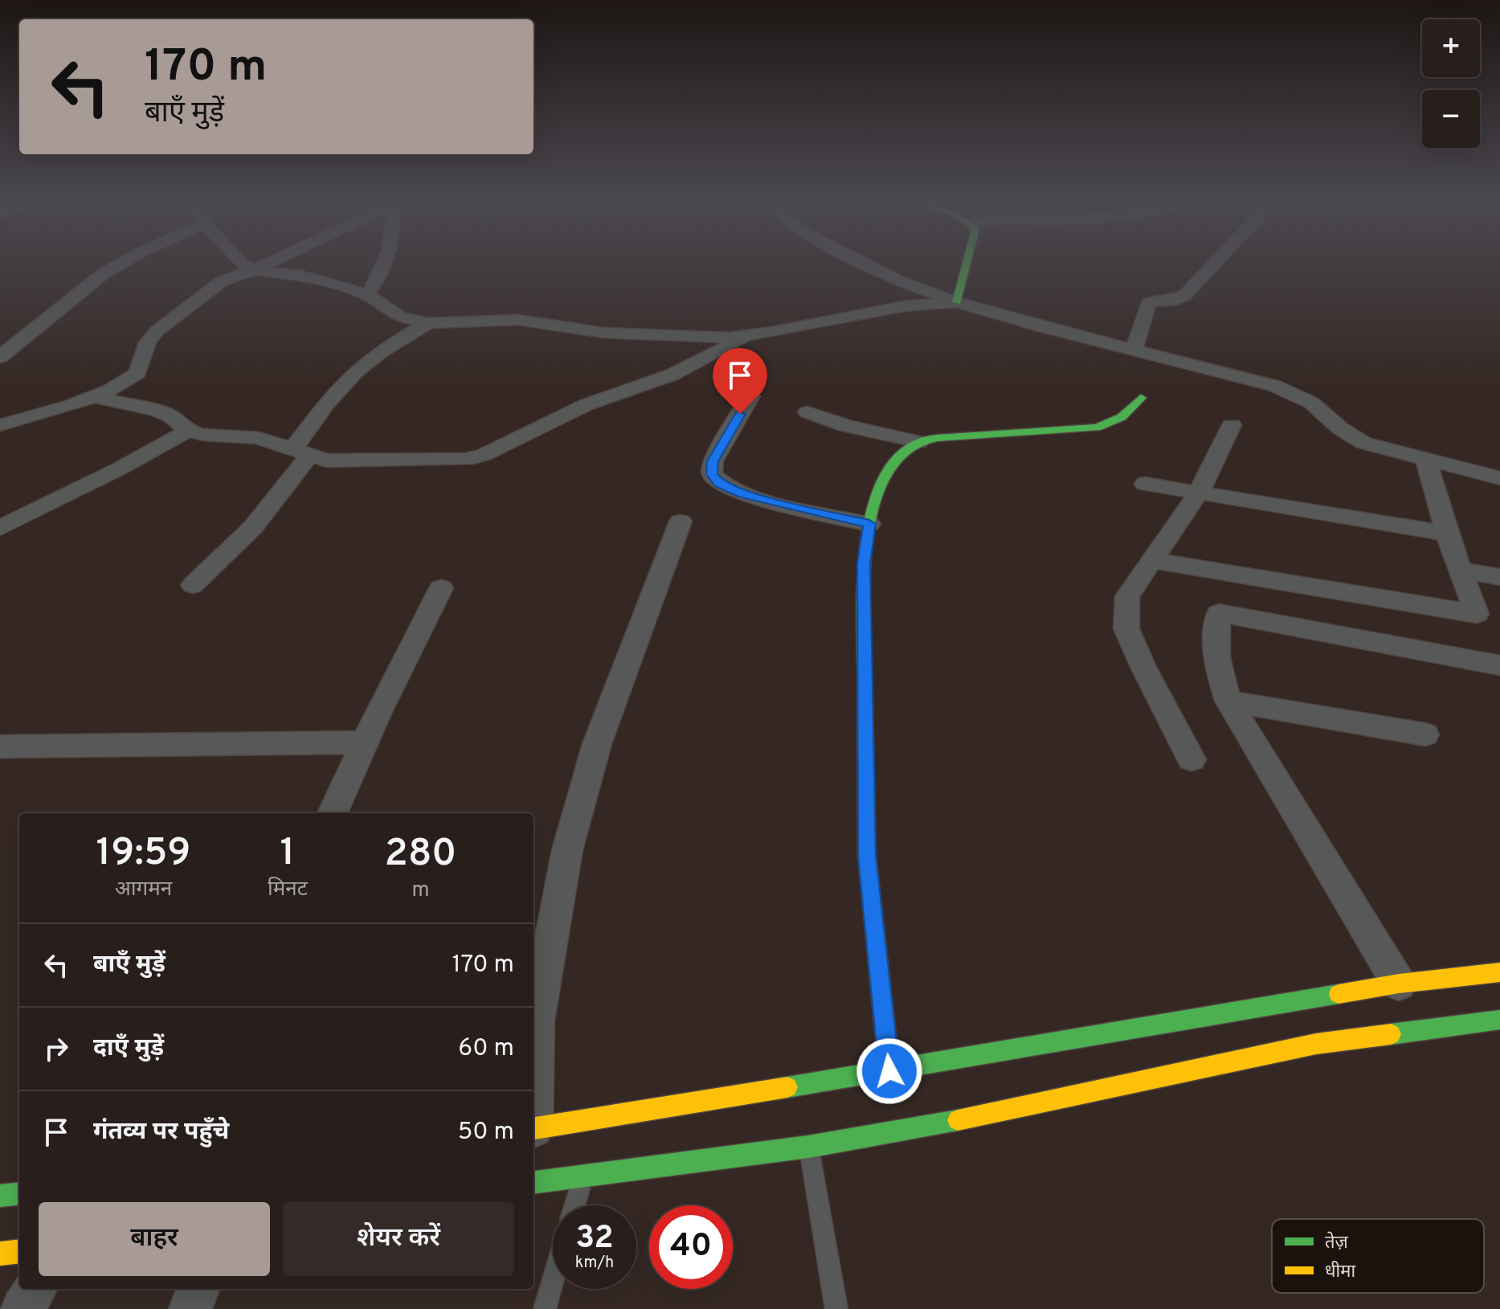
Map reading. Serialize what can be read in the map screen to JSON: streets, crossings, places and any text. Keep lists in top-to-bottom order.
{
  "legend": ["तेज़", "धीमा"],
  "page": {
    "map_buttons": ["+", "−"],
    "turn": ["170 m", "बाएँ मुड़ें"],
    "eta": [
      "19:59",
      "आगमन",
      "1",
      "मिनट",
      "280",
      "m"
    ],
    "list": [
      {
        "name": "बाएँ मुड़ें",
        "value": "170 m"
      },
      {
        "name": "दाएँ मुड़ें",
        "value": "60 m"
      },
      {
        "name": "गंतव्य पर पहुँचे",
        "value": "50 m"
      }
    ],
    "buttons": ["बाहर", "शेयर करें"],
    "speed": "32 km/h",
    "limit": "40"
  }
}
